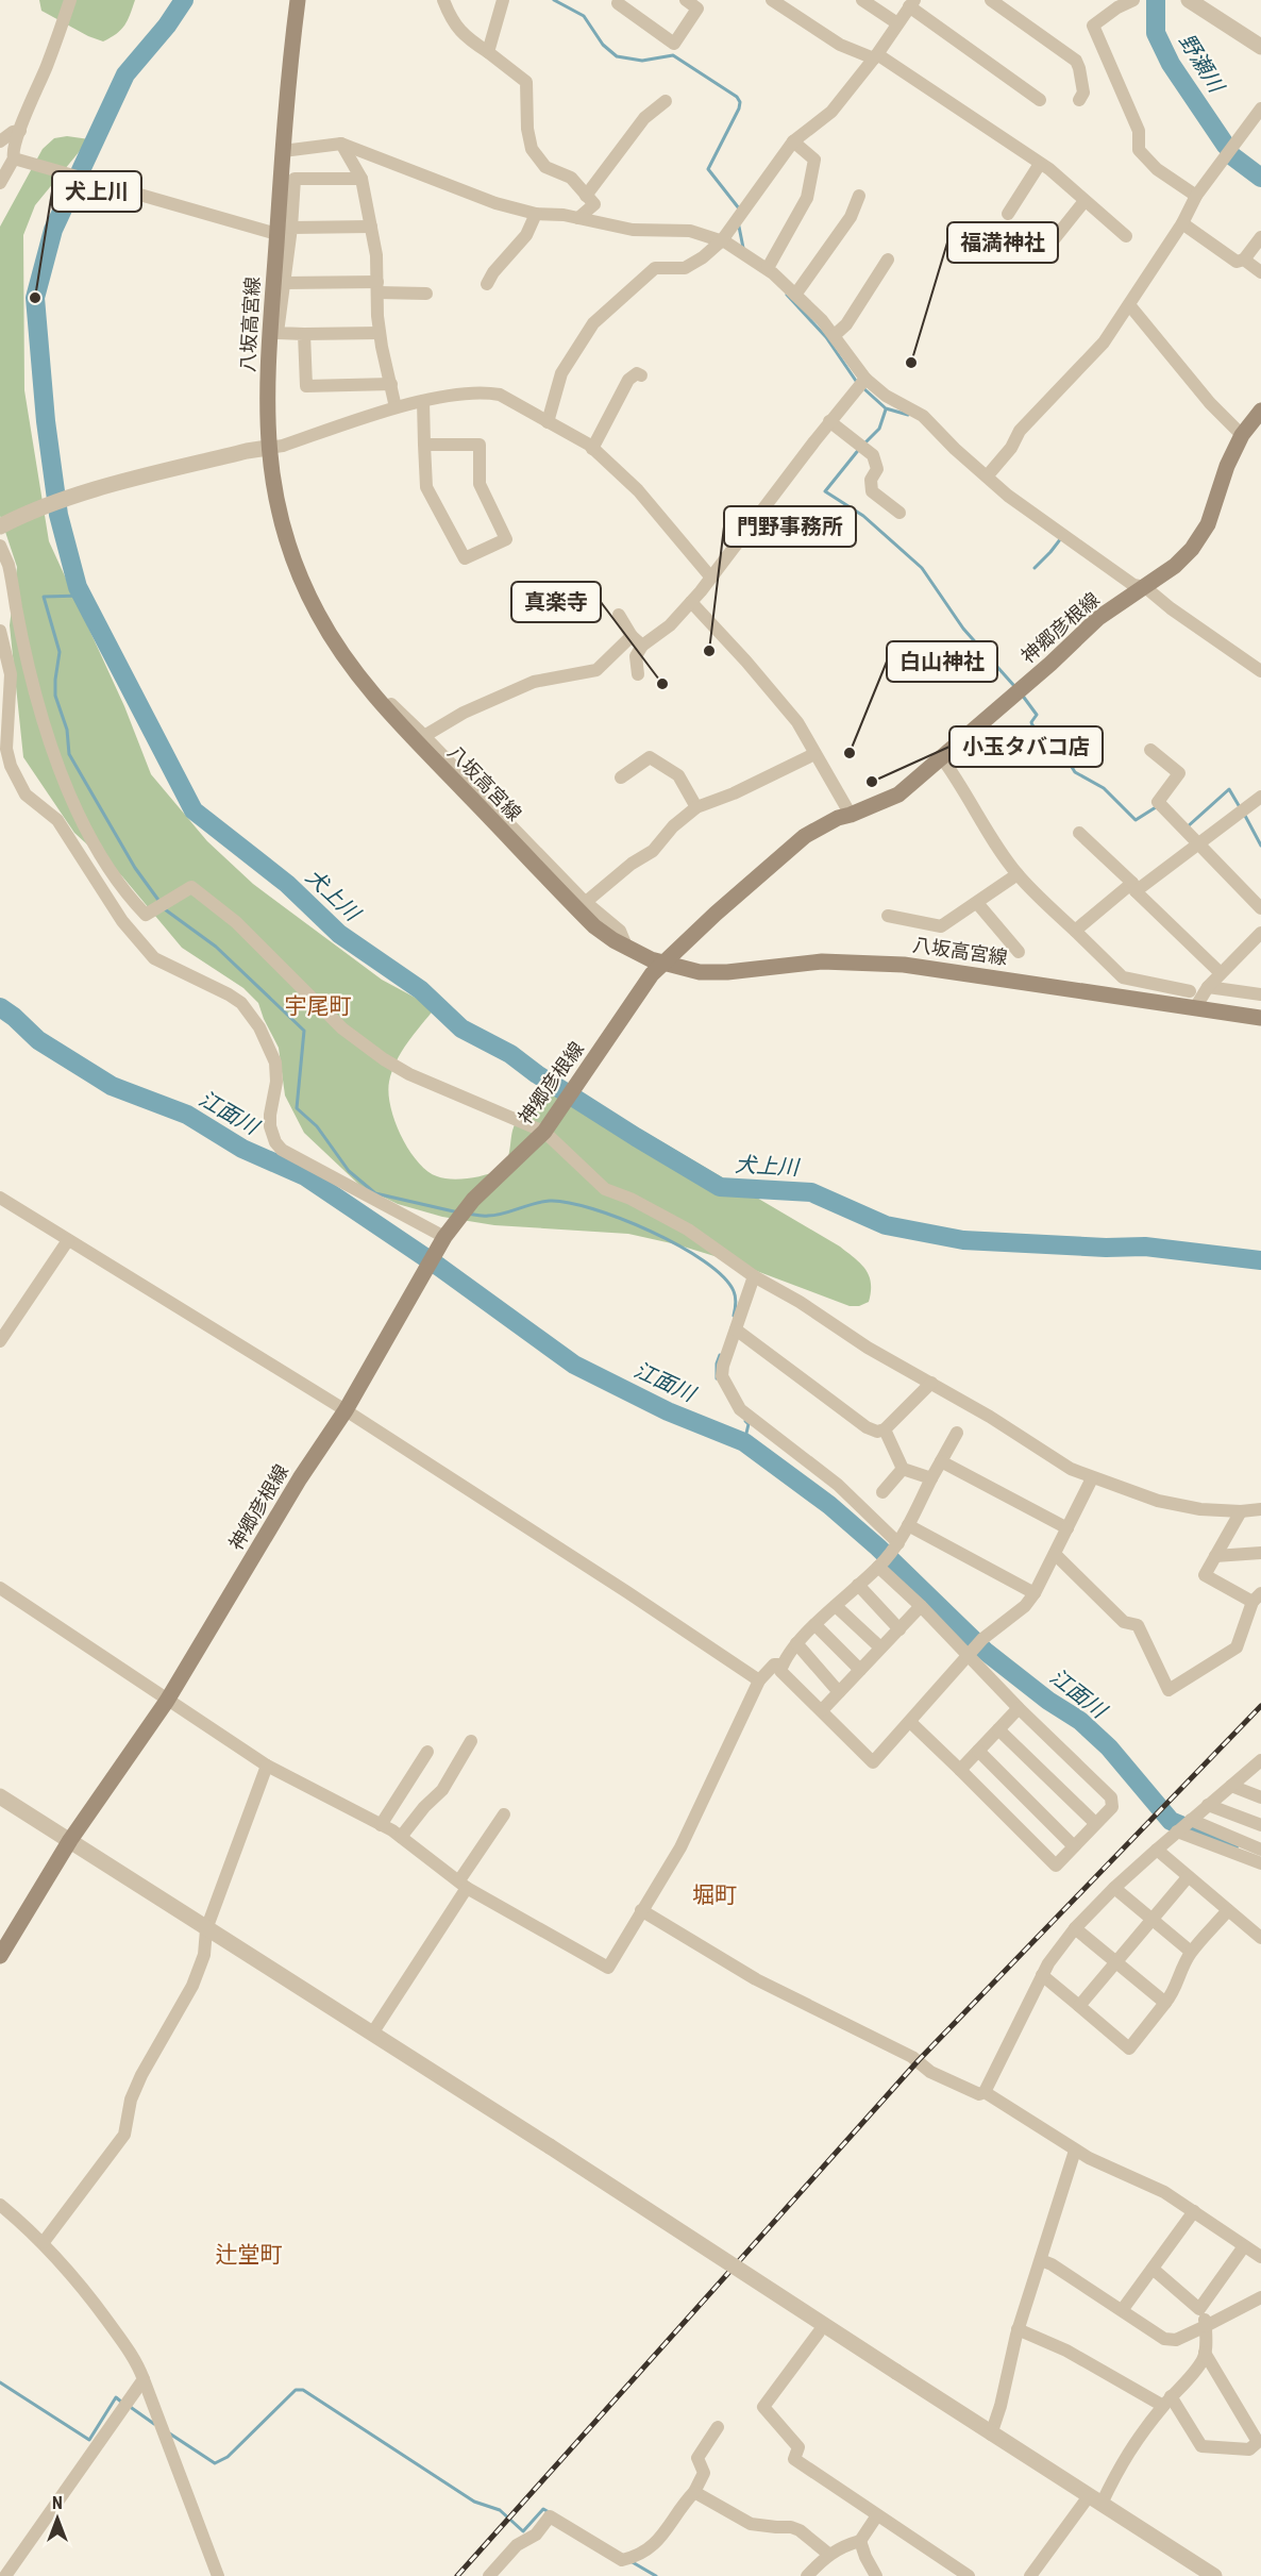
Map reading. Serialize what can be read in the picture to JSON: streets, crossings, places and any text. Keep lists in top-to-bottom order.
{
  "streets": {
    "main road": ["八坂高宮線", "神郷彦根線"]
  },
  "crossings": [
    ["八坂高宮線", "神郷彦根線"]
  ],
  "districts": ["宇尾町", "堀町", "辻堂町"],
  "water": ["野瀬川", "犬上川", "江面川"],
  "places": [
    "犬上川",
    "福満神社",
    "門野事務所",
    "真楽寺",
    "白山神社",
    "小玉タバコ店"
  ],
  "north": "top"
}
